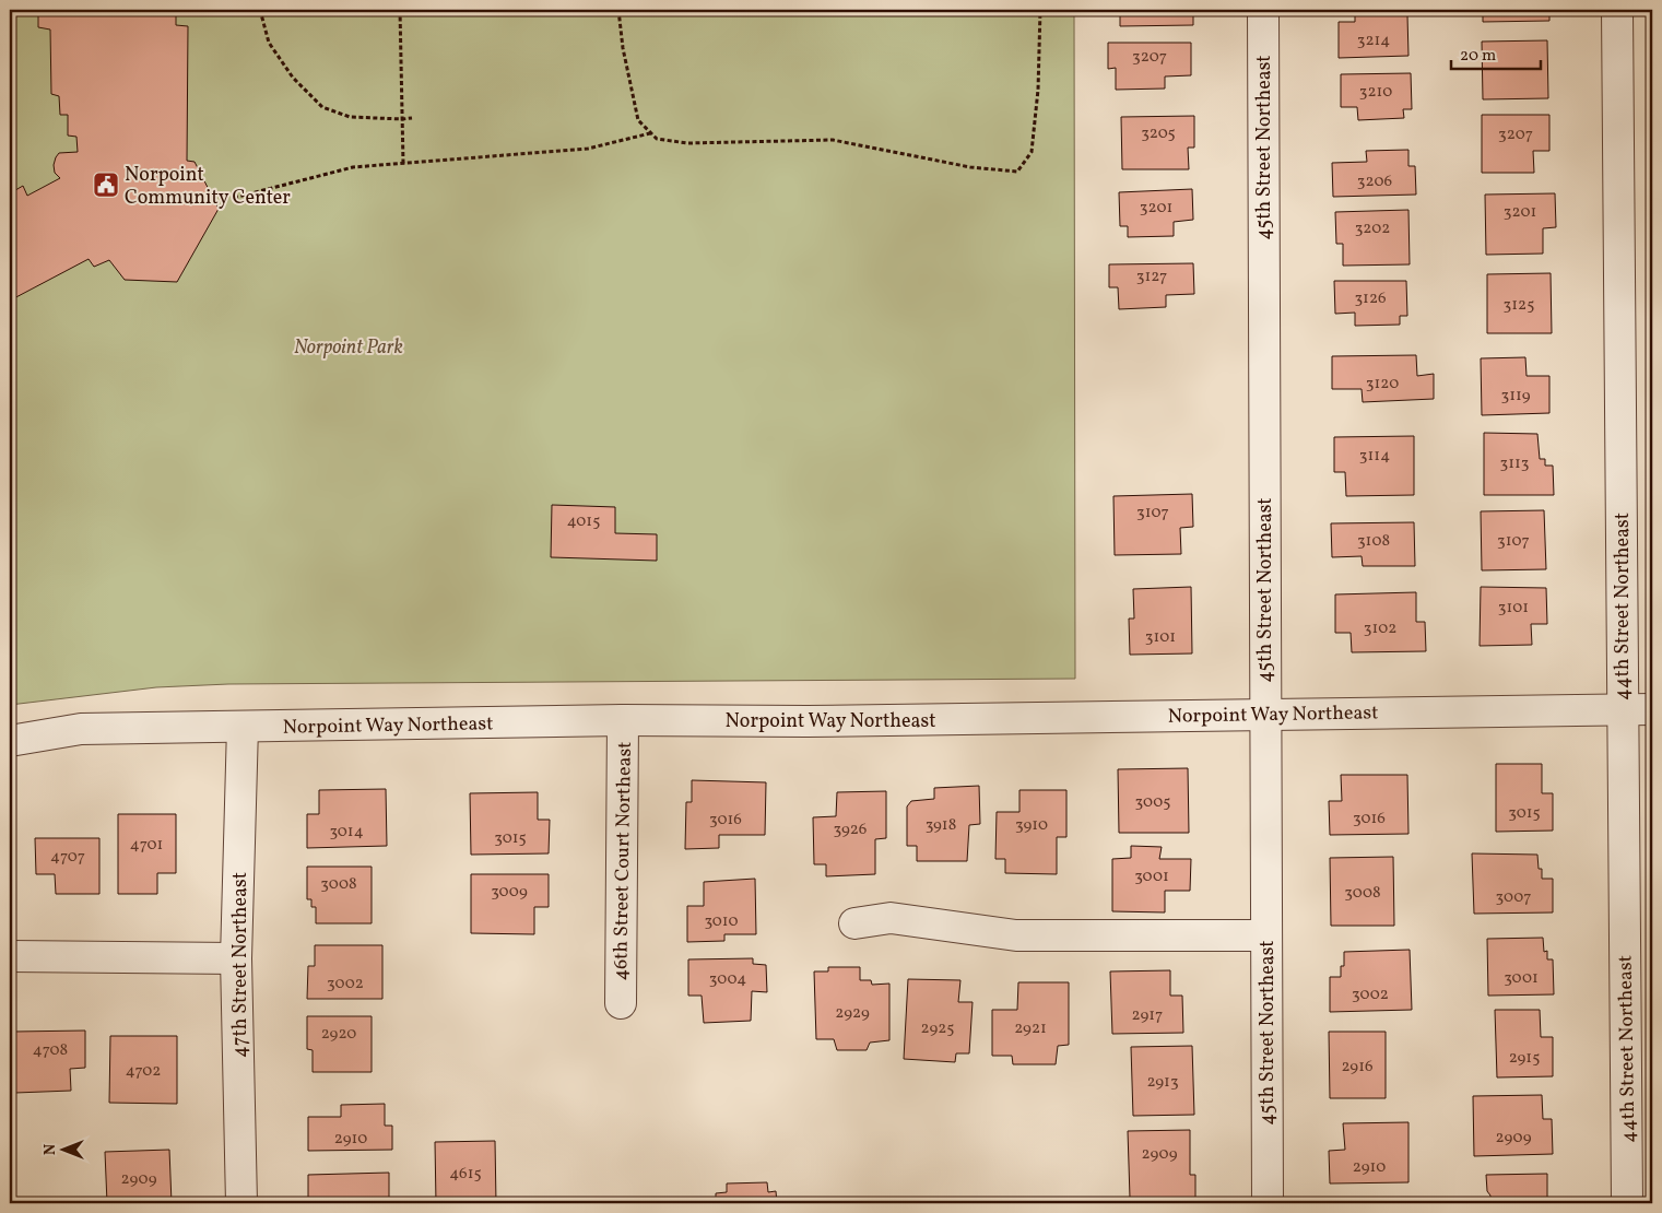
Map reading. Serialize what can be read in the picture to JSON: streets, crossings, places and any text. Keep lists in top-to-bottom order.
{
  "streets": {
    "street": [
      "45th Street Northeast",
      "44th Street Northeast",
      "Norpoint Way Northeast",
      "46th Street Court Northeast",
      "47th Street Northeast"
    ]
  },
  "crossings": [
    ["45th Street Northeast", "Norpoint Way Northeast"],
    ["44th Street Northeast", "Norpoint Way Northeast"],
    ["Norpoint Way Northeast", "46th Street Court Northeast"],
    ["Norpoint Way Northeast", "47th Street Northeast"]
  ],
  "parks": ["Norpoint Park"],
  "places": {
    "public building": ["Norpoint Community Center"]
  },
  "house_numbers": [
    "3214",
    "3207",
    "3210",
    "3205",
    "3207",
    "3206",
    "3201",
    "3201",
    "3202",
    "3127",
    "3126",
    "3125",
    "3120",
    "3119",
    "3114",
    "3113",
    "3107",
    "4015",
    "3108",
    "3107",
    "3101",
    "3102",
    "3101",
    "3005",
    "3015",
    "3016",
    "3016",
    "3918",
    "3910",
    "3926",
    "3014",
    "3015",
    "4701",
    "4707",
    "3001",
    "3008",
    "3009",
    "3008",
    "3007",
    "3010",
    "3001",
    "3004",
    "3002",
    "3002",
    "2929",
    "2917",
    "2925",
    "2921",
    "2920",
    "4708",
    "2915",
    "2916",
    "4702",
    "2913",
    "2909",
    "2910",
    "2909",
    "2910",
    "4615",
    "2909"
  ],
  "scale_bar": "20 m",
  "north": "left"
}
